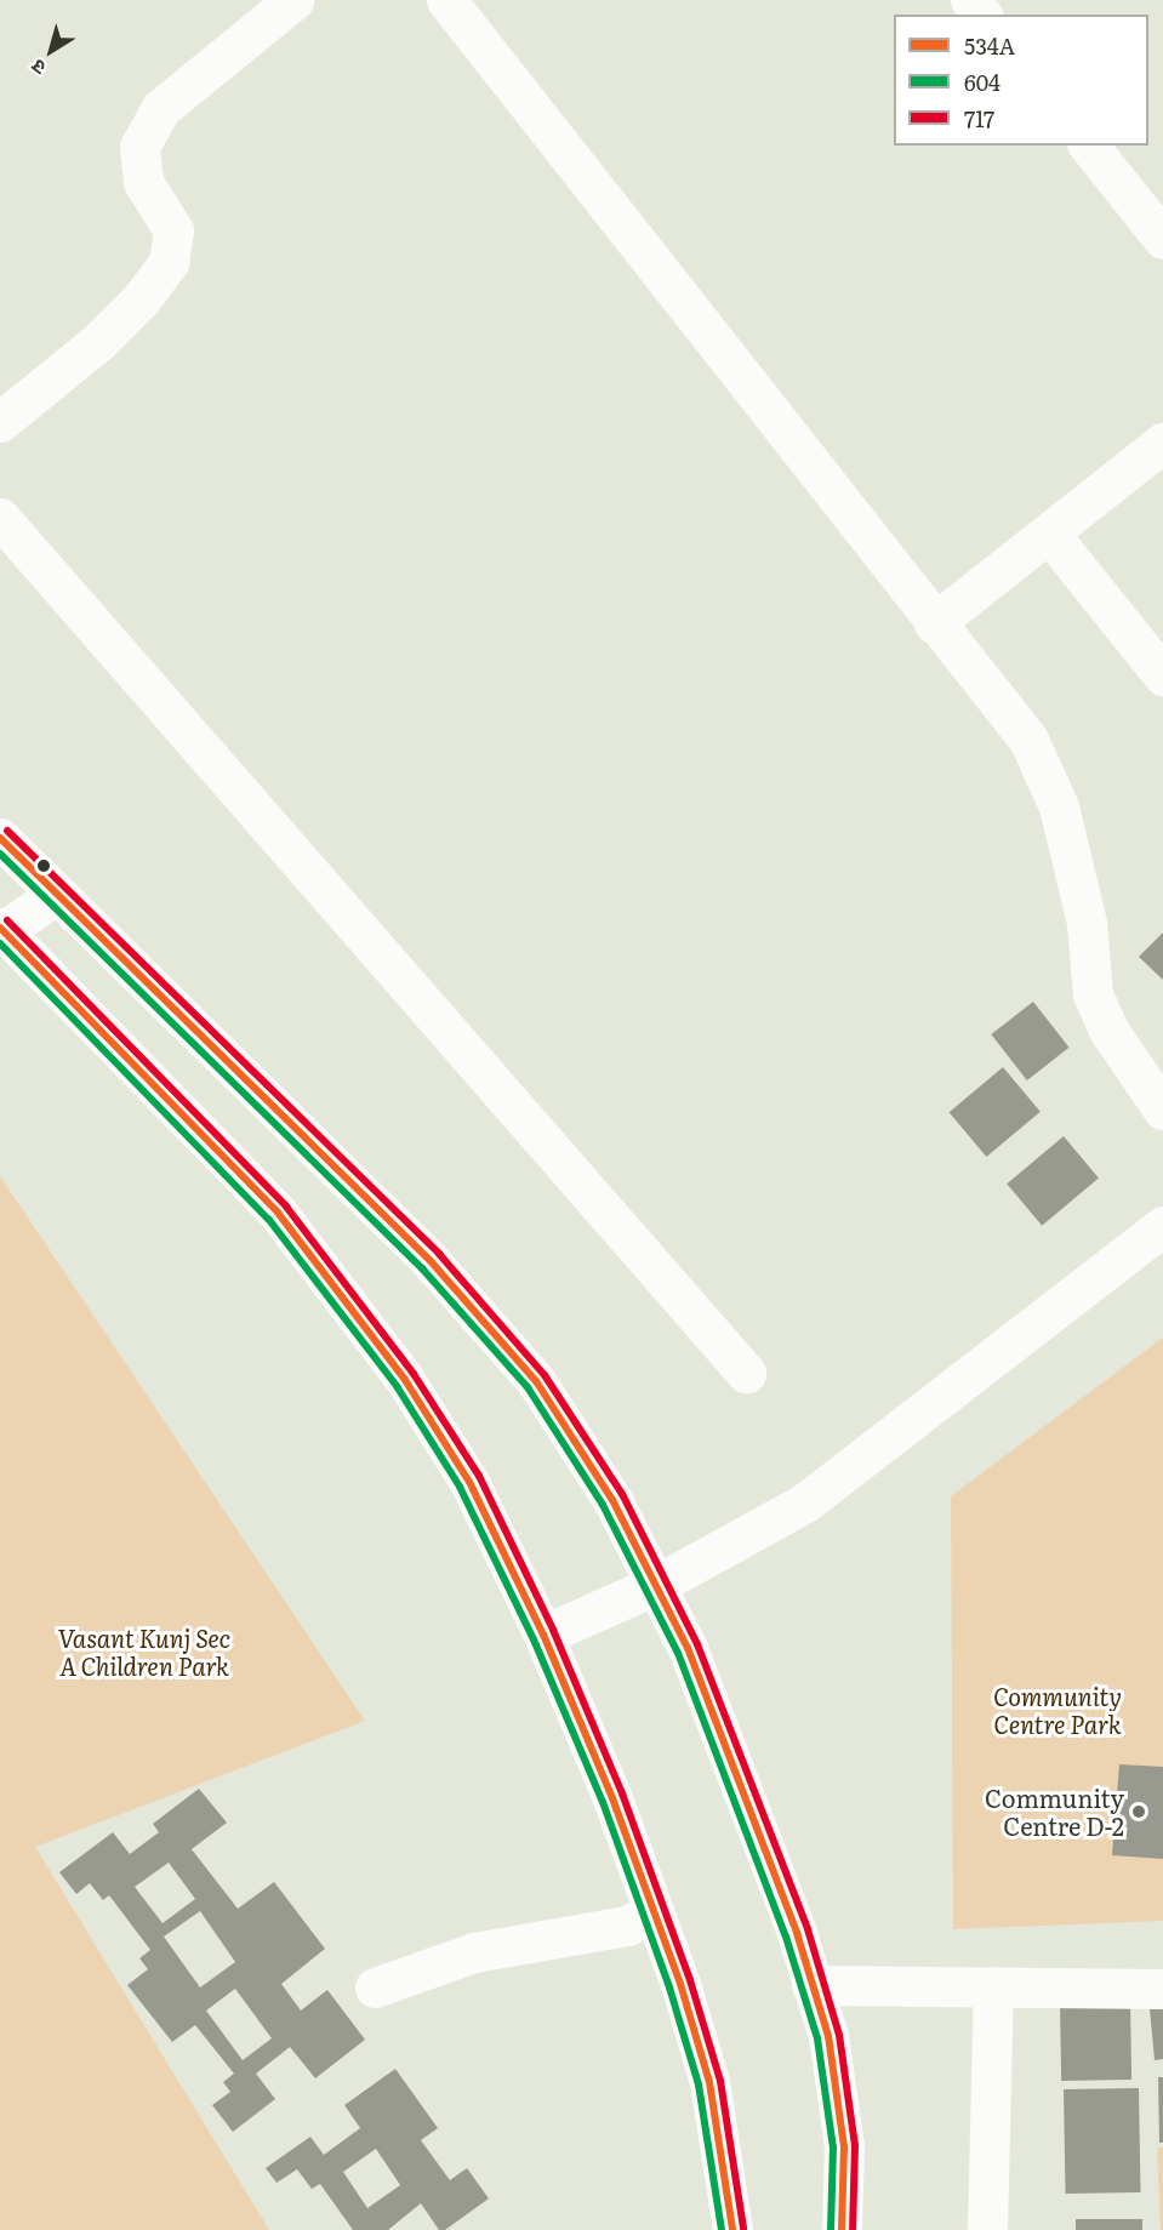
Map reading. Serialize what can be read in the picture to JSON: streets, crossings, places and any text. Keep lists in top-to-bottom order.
{
  "parks": ["Vasant Kunj Sec A Children Park", "Community Centre Park"],
  "places": ["Community Centre D-2"],
  "lines": ["transit line 717", "transit line 534A", "transit line 604"],
  "legend": ["534A", "604", "717"],
  "north": "bottom left"
}
